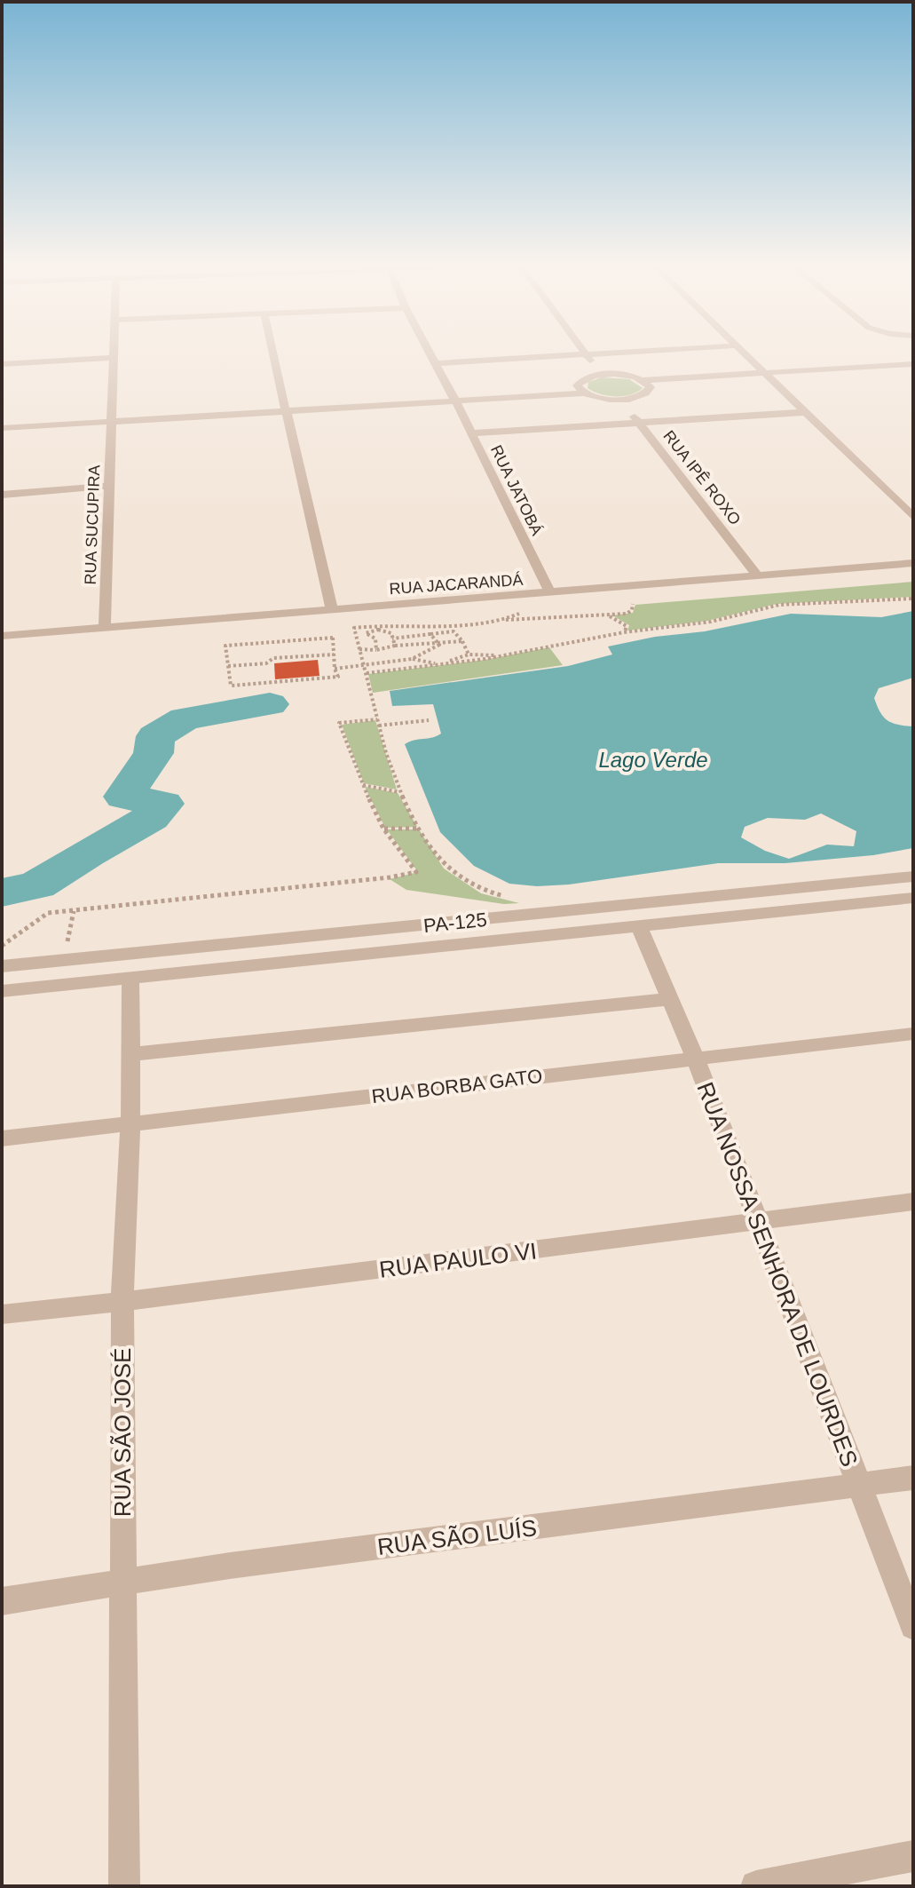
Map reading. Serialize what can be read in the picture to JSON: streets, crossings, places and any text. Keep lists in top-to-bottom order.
{
  "streets": {
    "street": [
      "RUA IPÊ ROXO",
      "RUA JATOBÁ",
      "RUA SUCUPIRA",
      "RUA JACARANDÁ",
      "PA-125",
      "RUA BORBA GATO",
      "RUA PAULO VI",
      "RUA NOSSA SENHORA DE LOURDES",
      "RUA SÃO JOSÉ",
      "RUA SÃO LUÍS"
    ]
  },
  "crossings": [
    ["RUA IPÊ ROXO", "RUA JACARANDÁ"],
    ["RUA JATOBÁ", "RUA JACARANDÁ"],
    ["RUA SUCUPIRA", "RUA JACARANDÁ"],
    ["PA-125", "RUA NOSSA SENHORA DE LOURDES"],
    ["PA-125", "RUA SÃO JOSÉ"],
    ["RUA BORBA GATO", "RUA NOSSA SENHORA DE LOURDES"],
    ["RUA BORBA GATO", "RUA SÃO JOSÉ"],
    ["RUA PAULO VI", "RUA NOSSA SENHORA DE LOURDES"],
    ["RUA PAULO VI", "RUA SÃO JOSÉ"],
    ["RUA NOSSA SENHORA DE LOURDES", "RUA SÃO LUÍS"],
    ["RUA SÃO JOSÉ", "RUA SÃO LUÍS"]
  ],
  "water": ["Lago Verde"]
}
